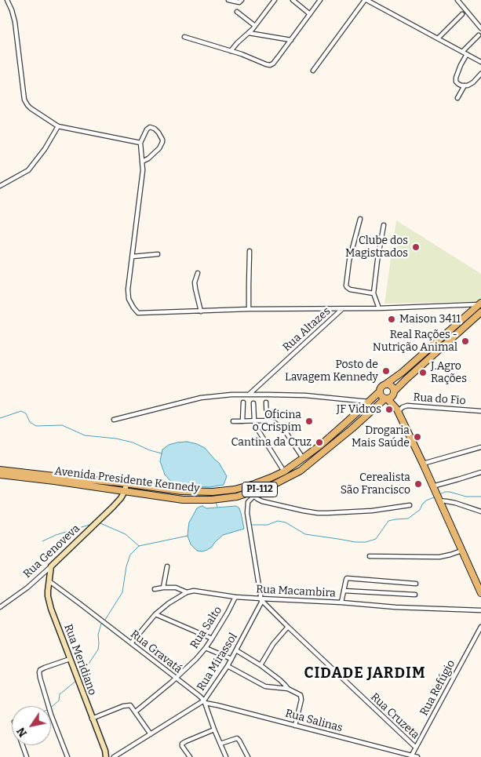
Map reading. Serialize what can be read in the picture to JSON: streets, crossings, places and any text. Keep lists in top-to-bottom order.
{
  "streets": {
    "main road": ["Avenida Presidente Kennedy", "PI-112"],
    "street": [
      "Rua Altazes",
      "Rua do Fio",
      "Rua Genoveva",
      "Rua Macambira",
      "Rua Salto",
      "Rua Gravatá",
      "Rua Meridiano",
      "Rua Mirassol",
      "Rua Refúgio",
      "Rua Cruzeta",
      "Rua Salinas"
    ]
  },
  "crossings": [
    ["Avenida Presidente Kennedy", "Rua Genoveva"],
    ["Rua Genoveva", "Rua Meridiano"],
    ["Rua Macambira", "Rua Salto"],
    ["Rua Macambira", "Rua Mirassol"],
    ["Rua Macambira", "Rua Cruzeta"],
    ["Rua Salto", "Rua Gravatá"],
    ["Rua Gravatá", "Rua Meridiano"],
    ["Rua Gravatá", "Rua Mirassol"],
    ["Rua Gravatá", "Rua Salinas"],
    ["Rua Mirassol", "Rua Cruzeta"],
    ["Rua Mirassol", "Rua Salinas"],
    ["Rua Refúgio", "Rua Cruzeta"],
    ["Rua Refúgio", "Rua Salinas"]
  ],
  "districts": ["CIDADE JARDIM"],
  "places": [
    "Clube dos Magistrados",
    "Maison 3411",
    "Real Rações - Nutrição Animal",
    "Posto de Lavagem Kennedy",
    "J.Agro Rações",
    "JF Vidros",
    "Oficina o Crispim",
    "Drogaria Mais Saúde",
    "Cantina da Cruz",
    "Cerealista São Francisco"
  ],
  "north": "bottom left"
}
